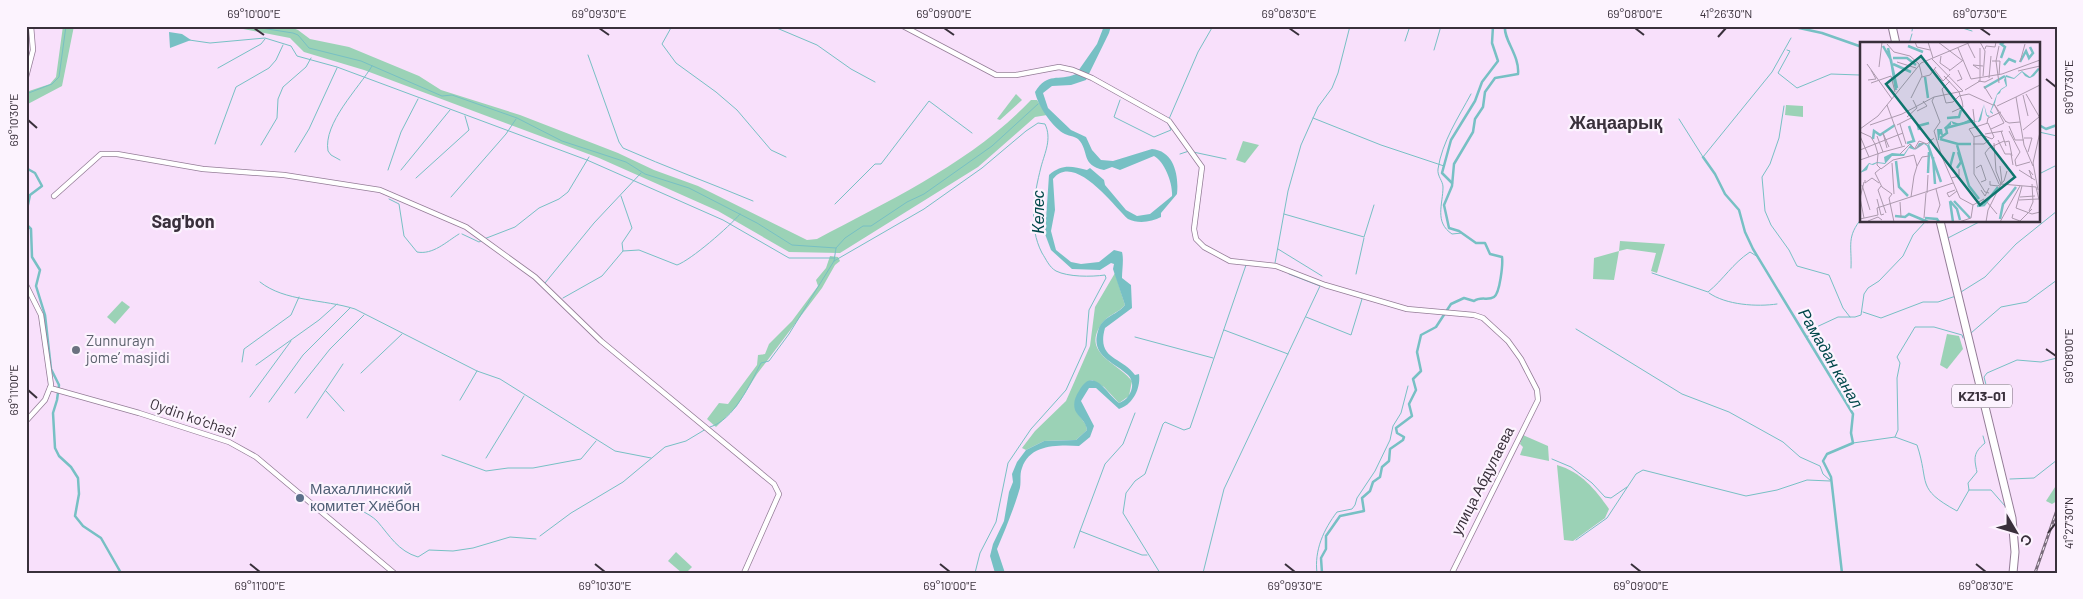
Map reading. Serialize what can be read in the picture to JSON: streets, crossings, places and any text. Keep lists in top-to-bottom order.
{
  "streets": {
    "highway": ["KZ13-01"],
    "street": ["Oydin ko‘chasi", "улица Абдулаева"]
  },
  "districts": ["Жаңаарық", "Sag'bon"],
  "water": ["Келес", "Рамадан канал"],
  "places": ["Zunnurayn jome’ masjidi", "Махаллинский комитет Хиёбон"],
  "north": "bottom right",
  "coordinates": [
    "69°10'00\"E",
    "69°09'30\"E",
    "69°09'00\"E",
    "69°08'30\"E",
    "69°08'00\"E",
    "41°26'30\"N",
    "69°07'30\"E",
    "69°10'30\"E",
    "69°11'00\"E",
    "41°27'30\"N"
  ]
}
